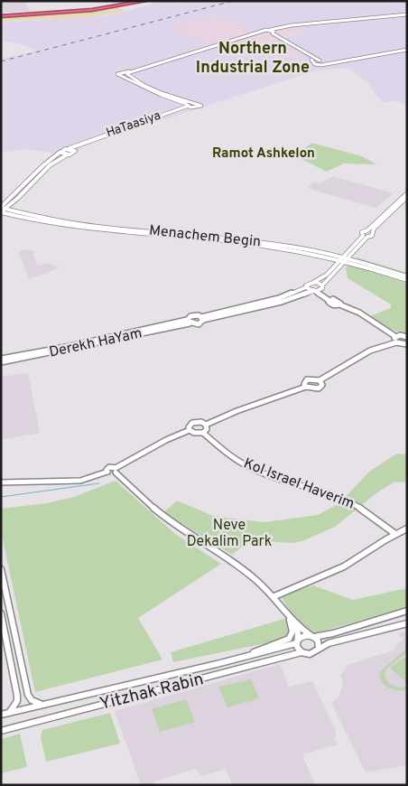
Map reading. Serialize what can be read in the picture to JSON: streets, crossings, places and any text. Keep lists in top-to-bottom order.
{
  "streets": {
    "street": [
      "HaTaasiya",
      "Menachem Begin",
      "Derekh HaYam",
      "Kol Israel Haverim",
      "Yitzhak Rabin"
    ]
  },
  "districts": ["Northern Industrial Zone", "Ramot Ashkelon"],
  "parks": ["Neve Dekalim Park"]
}
